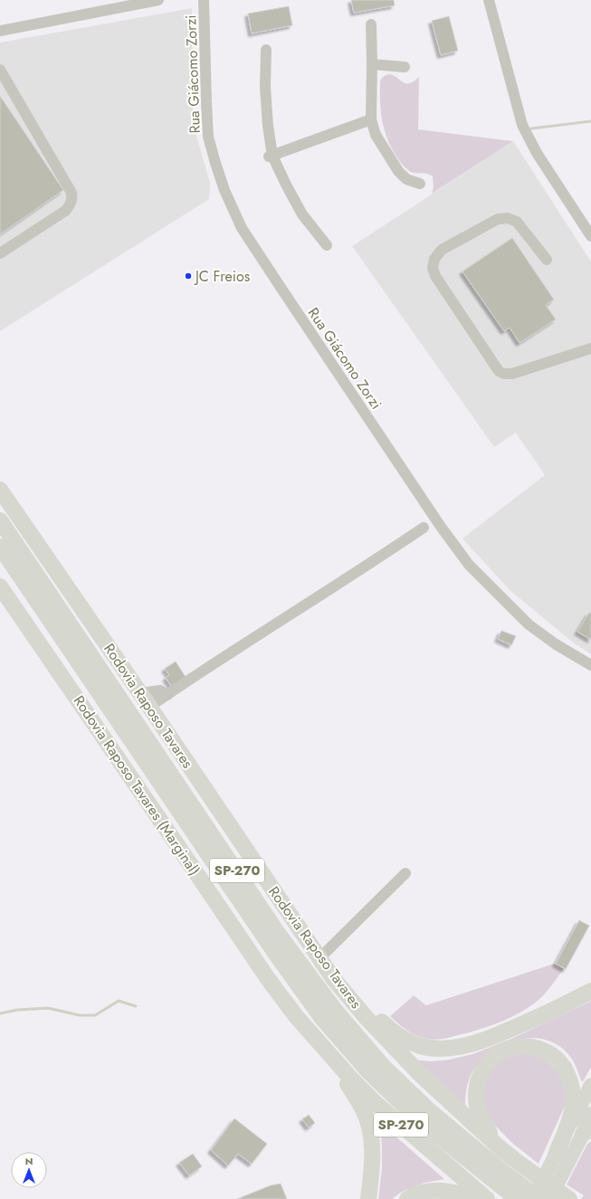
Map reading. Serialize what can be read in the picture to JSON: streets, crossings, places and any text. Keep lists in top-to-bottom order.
{
  "streets": {
    "highway": ["Rodovia Raposo Tavares", "Rodovia Raposo Tavares (Marginal)", "SP-270"],
    "street": ["Rua Giácomo Zorzi"]
  },
  "places": ["JC Freios"],
  "north": "top"
}
